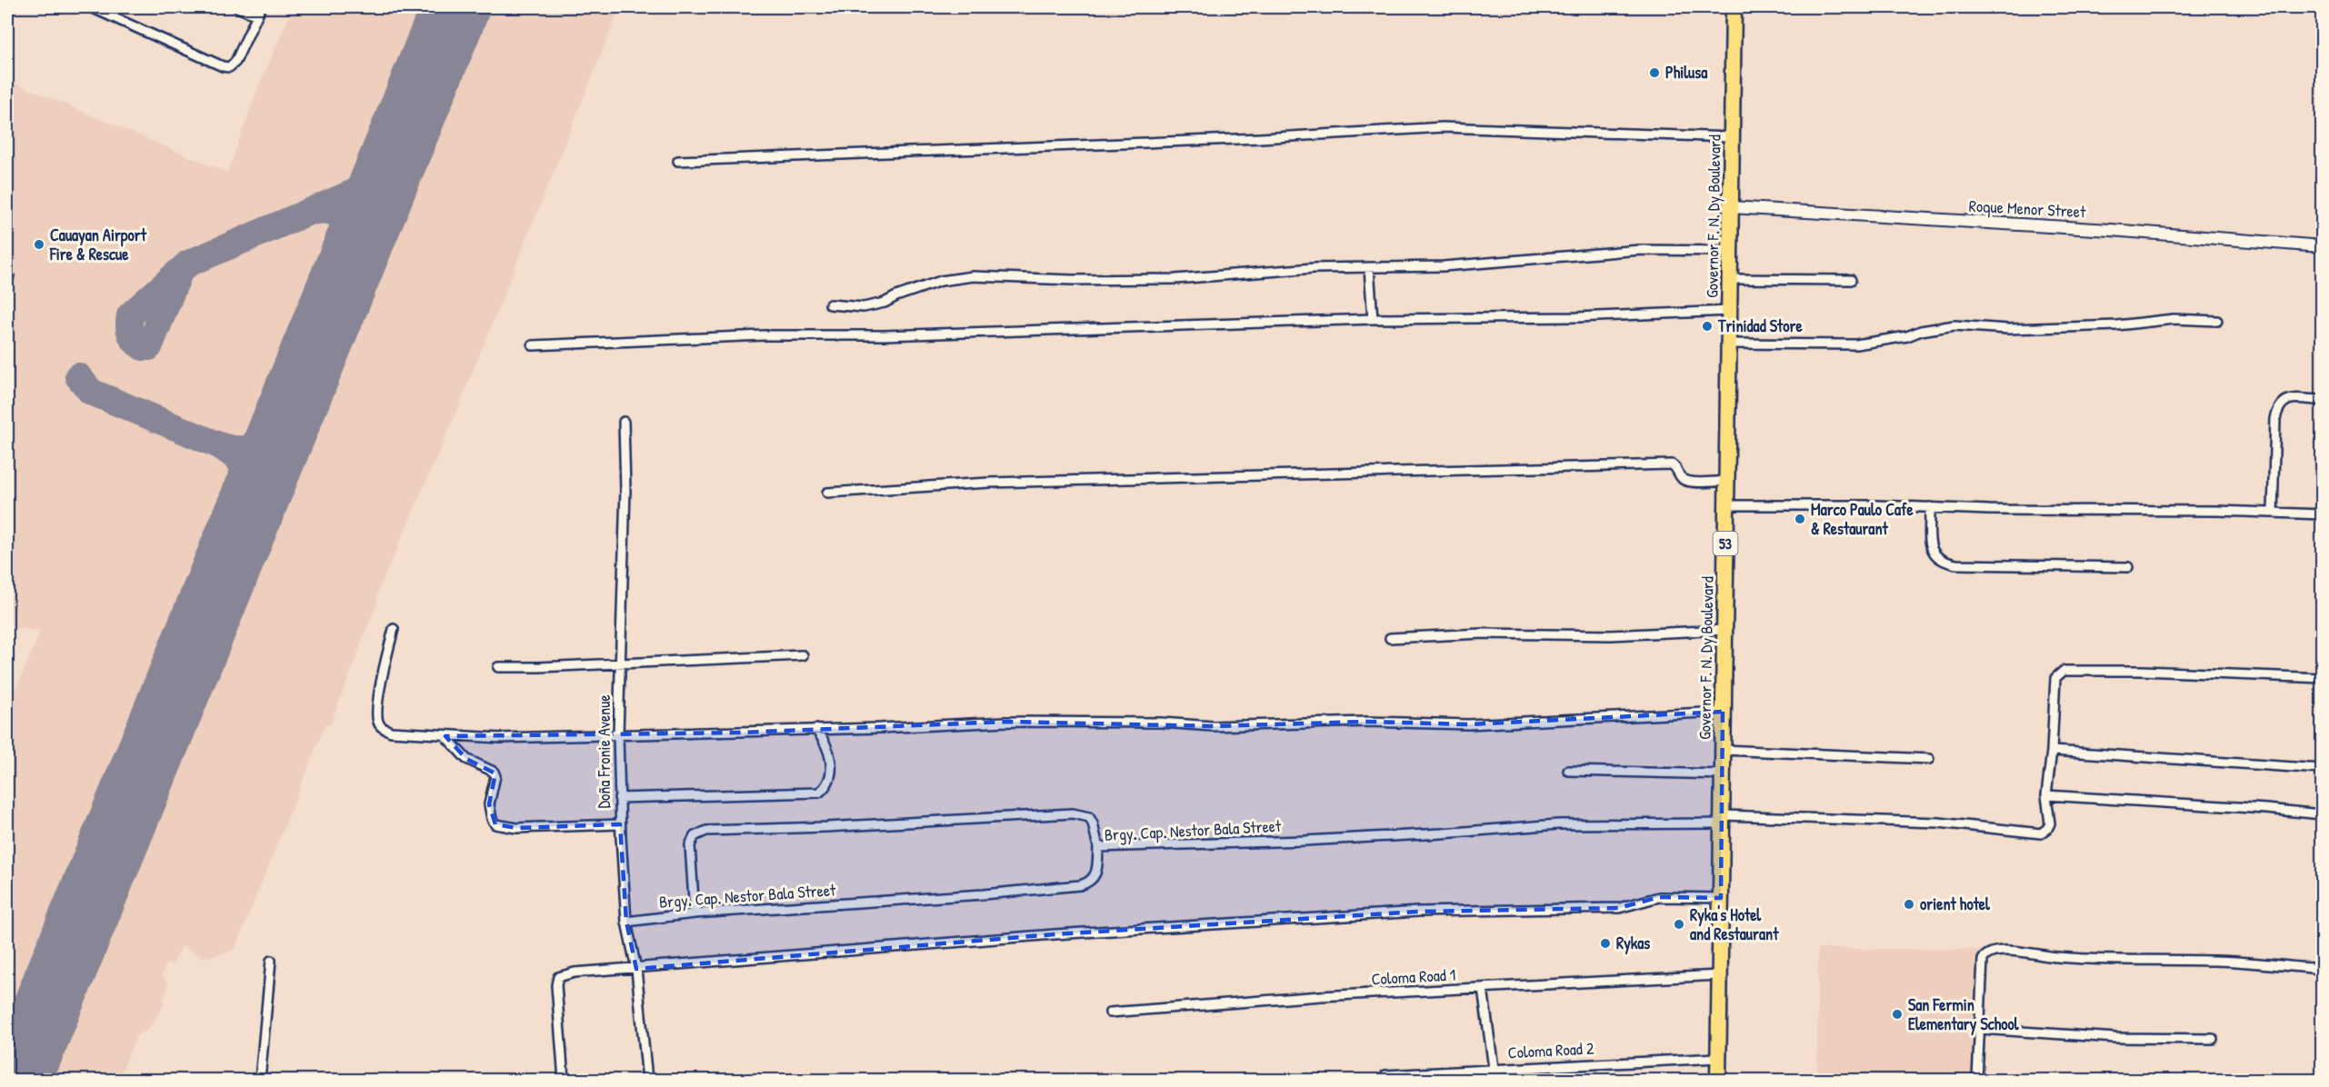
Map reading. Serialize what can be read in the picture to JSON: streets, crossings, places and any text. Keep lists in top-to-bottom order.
{
  "streets": {
    "highway": ["Governor F. N. Dy Boulevard", "53"],
    "street": [
      "Roque Menor Street",
      "Doña Fronie Avenue",
      "Brgy. Cap. Nestor Bala Street",
      "Coloma Road 1",
      "Coloma Road 2"
    ]
  },
  "crossings": [
    ["Roque Menor Street", "Governor F. N. Dy Boulevard"],
    ["Governor F. N. Dy Boulevard", "Brgy. Cap. Nestor Bala Street"],
    ["Governor F. N. Dy Boulevard", "Coloma Road 1"],
    ["Governor F. N. Dy Boulevard", "Coloma Road 2"],
    ["Doña Fronie Avenue", "Brgy. Cap. Nestor Bala Street"]
  ],
  "places": [
    "Philusa",
    "Cauayan Airport Fire & Rescue",
    "Trinidad Store",
    "Marco Paulo Cafe & Restaurant",
    "orient hotel",
    "Ryka's Hotel and Restaurant",
    "Rykas",
    "San Fermin Elementary School"
  ]
}
